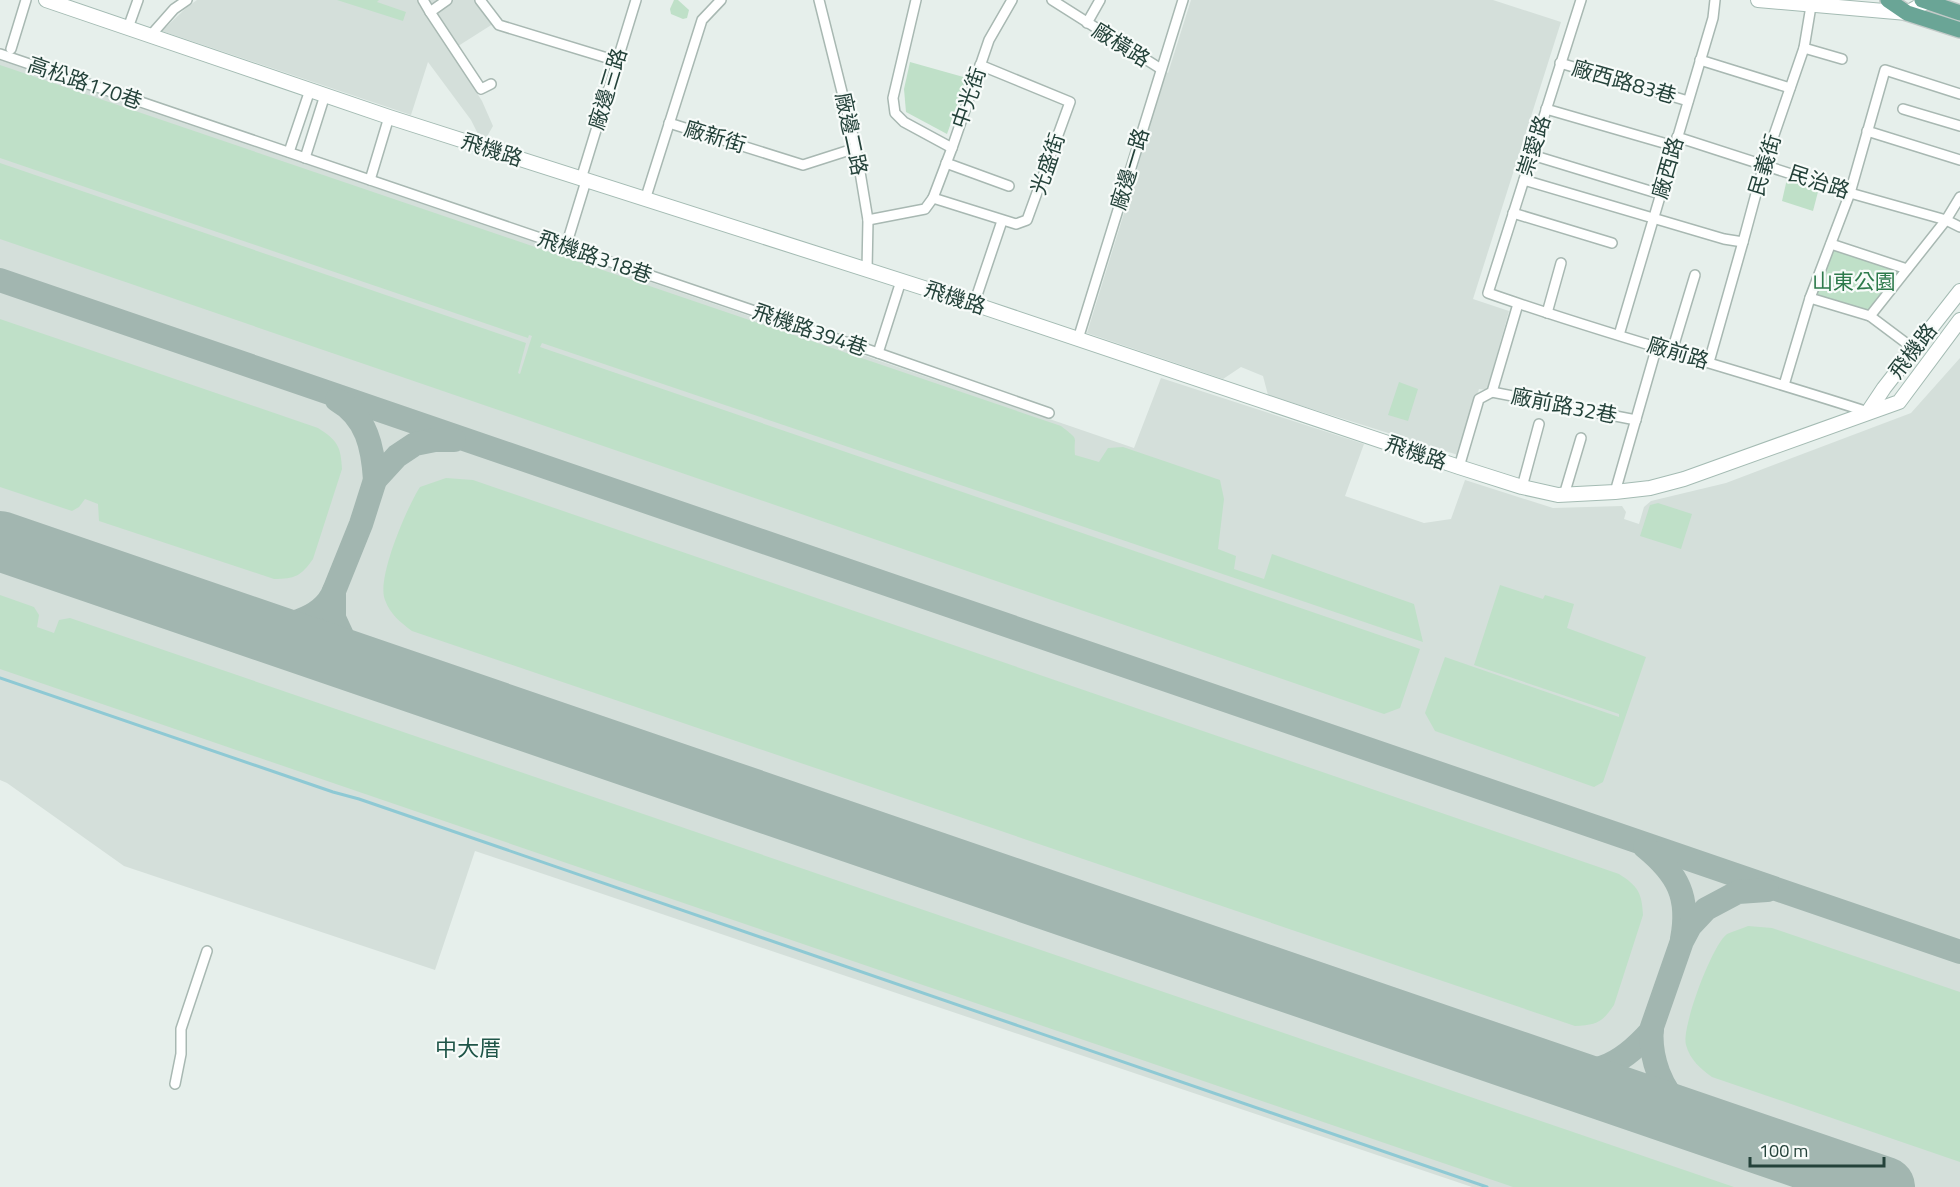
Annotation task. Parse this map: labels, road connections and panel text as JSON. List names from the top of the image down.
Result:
{
  "streets": {
    "street": [
      "廠橫路",
      "廠西路83巷",
      "高松路170巷",
      "廠邊三路",
      "中光街",
      "廠邊二路",
      "廠新街",
      "崇愛路",
      "飛機路",
      "光盛街",
      "民義街",
      "廠西路",
      "廠邊一路",
      "民治路",
      "飛機路318巷",
      "飛機路394巷",
      "廠前路",
      "廠前路32巷"
    ]
  },
  "crossings": [
    ["廠橫路", "廠邊一路"],
    ["廠西路83巷", "崇愛路"],
    ["廠西路83巷", "廠西路"],
    ["高松路170巷", "飛機路318巷"],
    ["廠邊三路", "飛機路"],
    ["廠邊三路", "飛機路318巷"],
    ["中光街", "光盛街"],
    ["廠邊二路", "廠新街"],
    ["廠邊二路", "飛機路"],
    ["崇愛路", "民治路"],
    ["崇愛路", "廠前路"],
    ["飛機路", "廠邊一路"],
    ["飛機路", "廠前路"],
    ["飛機路", "廠前路32巷"],
    ["民義街", "民治路"],
    ["民義街", "廠前路"],
    ["廠西路", "民治路"],
    ["廠西路", "廠前路"],
    ["飛機路318巷", "飛機路394巷"],
    ["廠前路", "廠前路32巷"]
  ],
  "districts": ["中大厝"],
  "parks": ["山東公園"],
  "scale_bar": "100 m"
}
